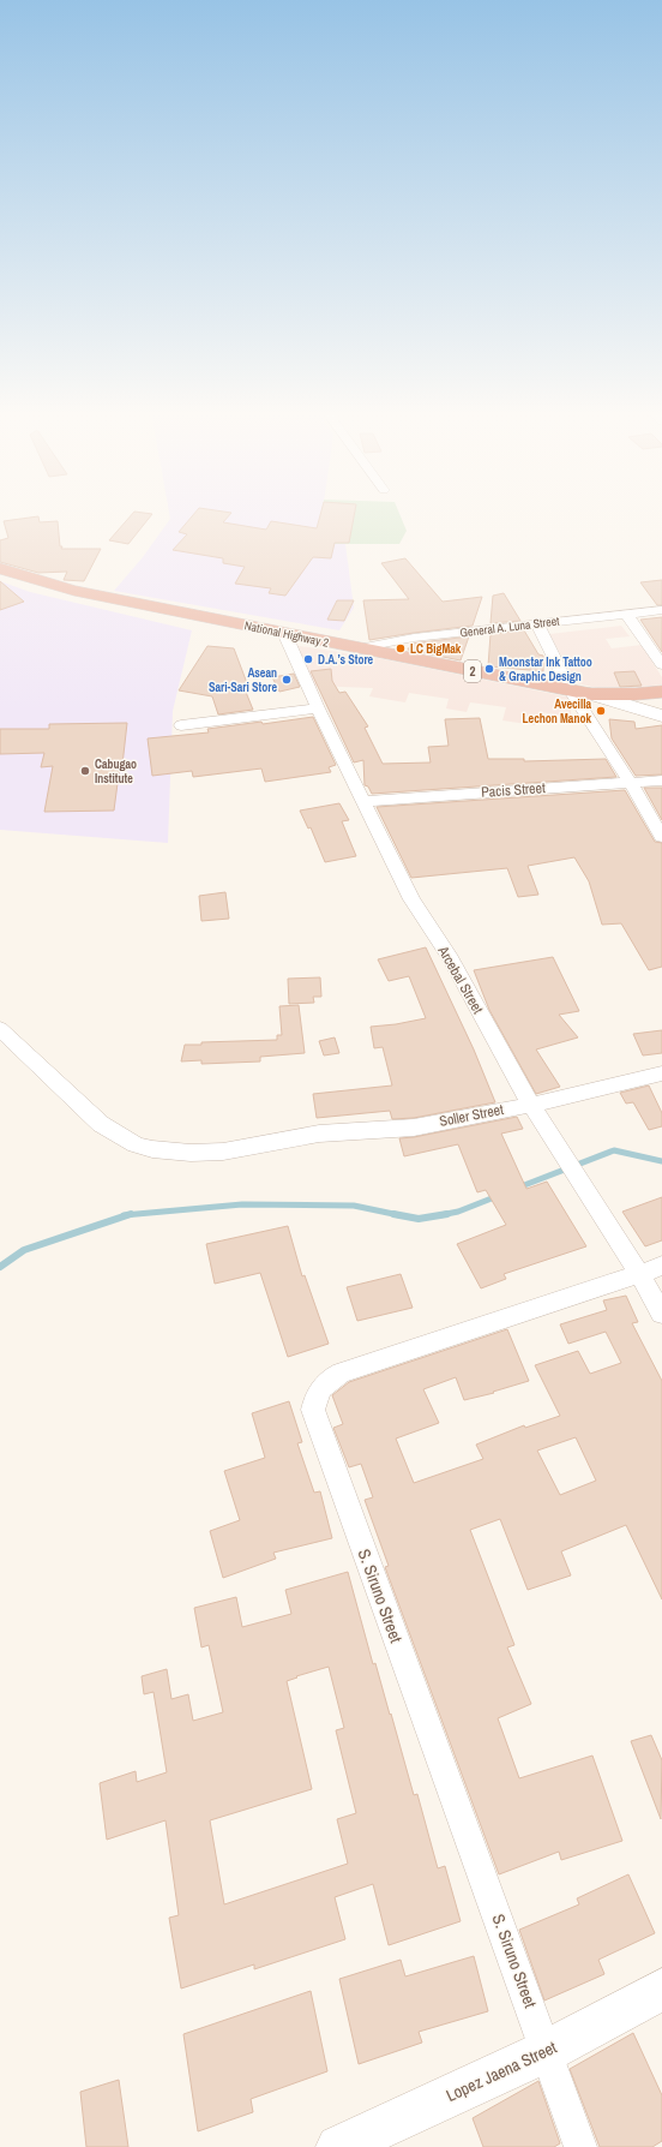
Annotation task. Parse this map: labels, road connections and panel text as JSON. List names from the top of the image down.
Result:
{
  "streets": {
    "highway": ["National Highway 2", "2"],
    "street": [
      "General A. Luna Street",
      "Pacis Street",
      "Arcebal Street",
      "Soller Street",
      "S. Siruno Street",
      "Lopez Jaena Street"
    ]
  },
  "crossings": [
    ["General A. Luna Street", "National Highway 2"],
    ["National Highway 2", "Arcebal Street"],
    ["Pacis Street", "Arcebal Street"],
    ["Arcebal Street", "Soller Street"],
    ["Arcebal Street", "S. Siruno Street"],
    ["S. Siruno Street", "Lopez Jaena Street"]
  ],
  "places": [
    "LC BigMak",
    "D.A.’s Store",
    "Moonstar Ink Tattoo & Graphic Design",
    "Asean Sari-Sari Store",
    "Avecilla Lechon Manok",
    "Cabugao Institute"
  ]
}
